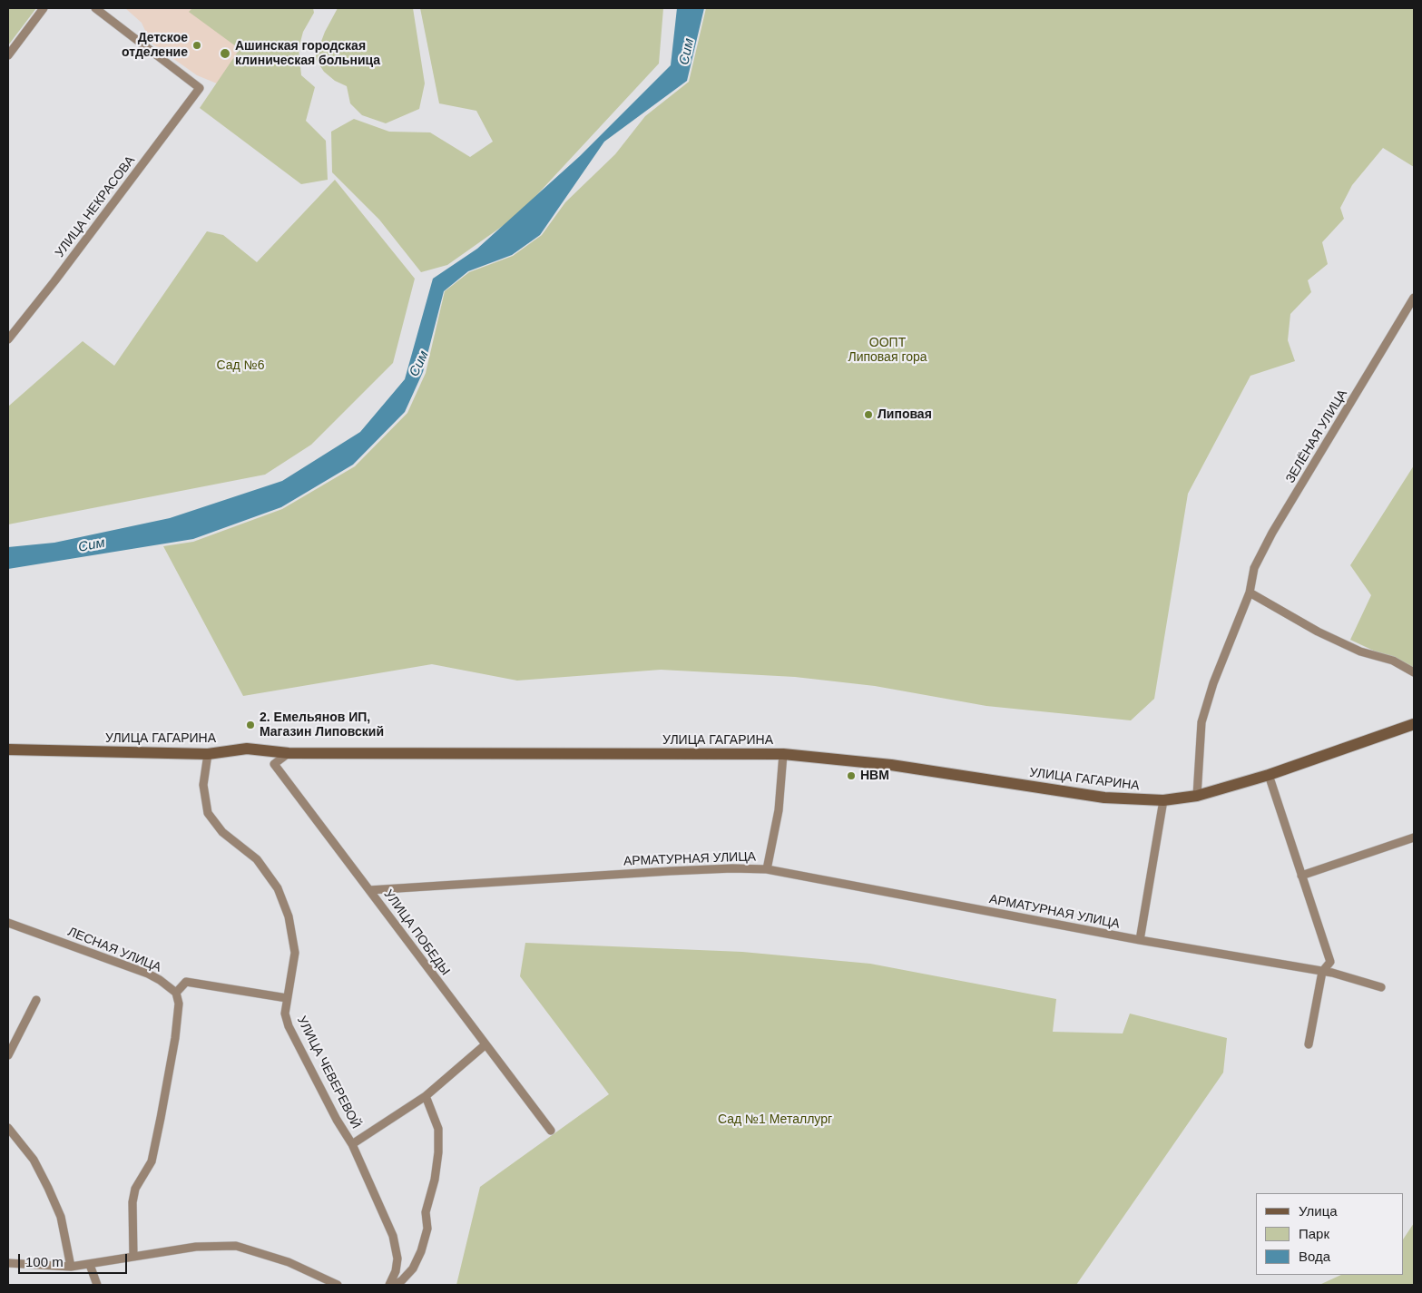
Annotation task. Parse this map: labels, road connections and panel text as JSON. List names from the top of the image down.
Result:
{
  "streets": {
    "street": [
      "УЛИЦА НЕКРАСОВА",
      "ЗЕЛЁНАЯ УЛИЦА",
      "УЛИЦА ГАГАРИНА",
      "АРМАТУРНАЯ УЛИЦА",
      "УЛИЦА ПОБЕДЫ",
      "ЛЕСНАЯ УЛИЦА",
      "УЛИЦА ЧЕВЕРЕВОЙ"
    ]
  },
  "crossings": [
    ["ЗЕЛЁНАЯ УЛИЦА", "УЛИЦА ГАГАРИНА"],
    ["УЛИЦА ГАГАРИНА", "УЛИЦА ПОБЕДЫ"],
    ["УЛИЦА ГАГАРИНА", "УЛИЦА ЧЕВЕРЕВОЙ"],
    ["АРМАТУРНАЯ УЛИЦА", "УЛИЦА ПОБЕДЫ"]
  ],
  "water": ["Сим"],
  "parks": ["ООПТ Липовая гора", "Сад №6", "Сад №1 Металлург"],
  "places": [
    "Детское отделение",
    "Ашинская городская клиническая больница",
    "Липовая",
    "2. Емельянов ИП, Магазин Липовский",
    "НВМ"
  ],
  "legend": ["Улица", "Парк", "Вода"],
  "scale_bar": "100 m"
}
